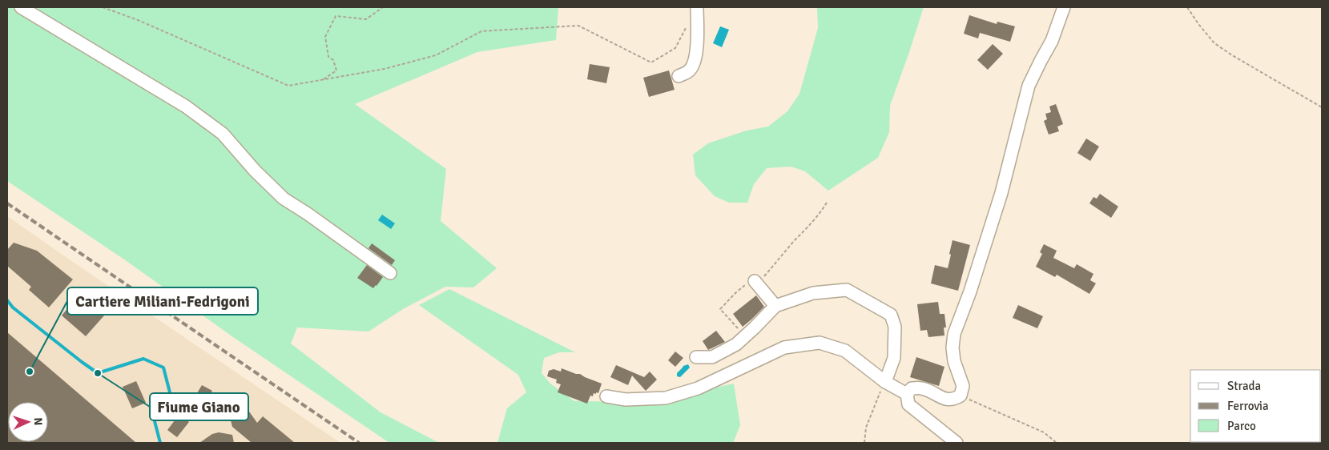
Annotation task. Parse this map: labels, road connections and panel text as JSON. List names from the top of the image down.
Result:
{
  "places": ["Cartiere Miliani-Fedrigoni", "Fiume Giano"],
  "legend": ["Strada", "Ferrovia", "Parco"],
  "north": "right"
}
